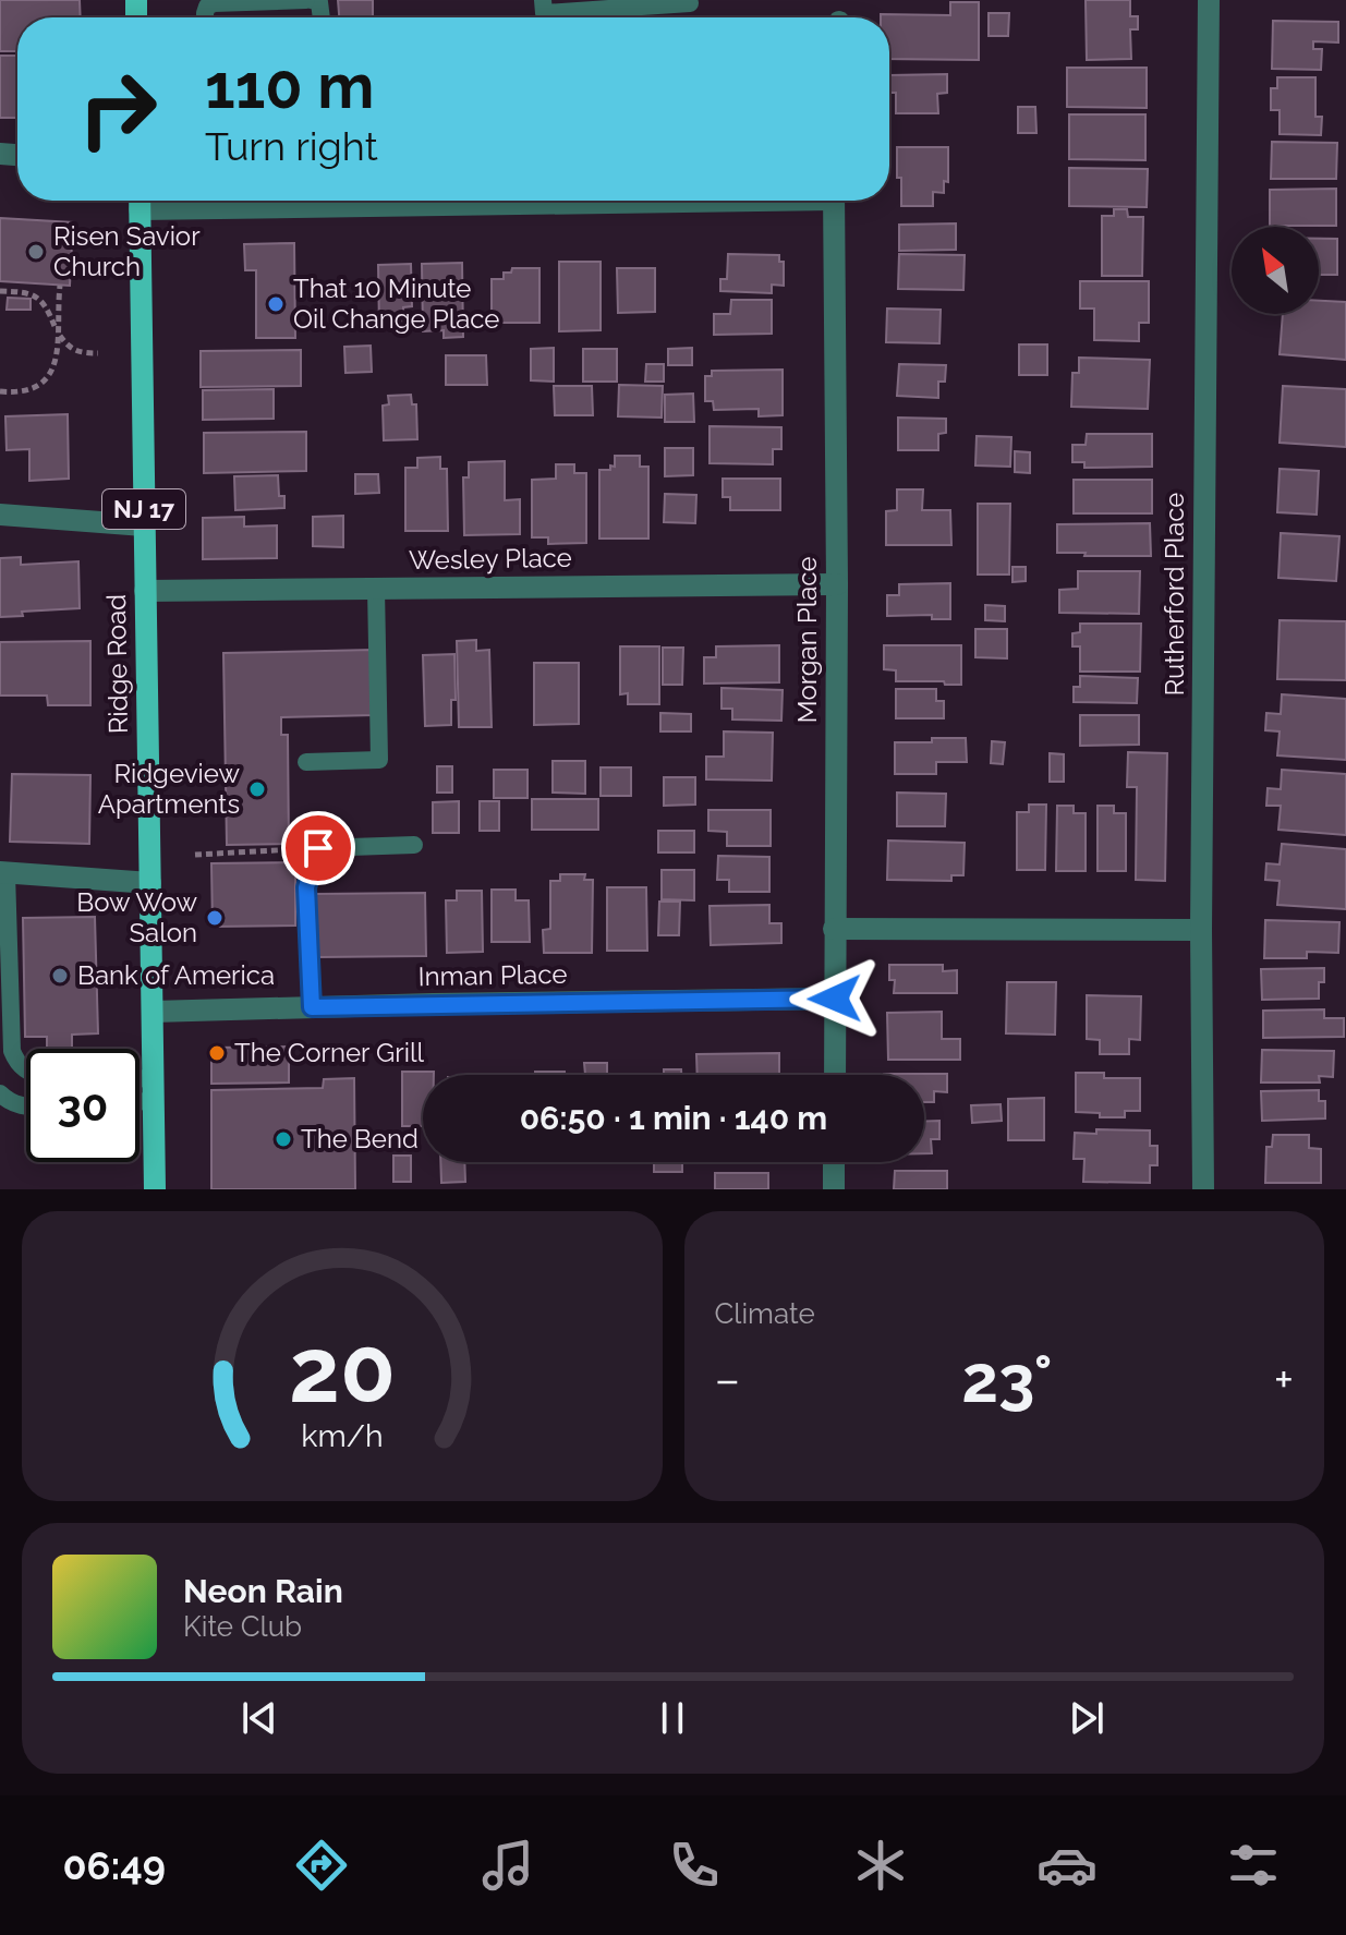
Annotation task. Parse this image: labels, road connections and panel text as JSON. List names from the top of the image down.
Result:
{
  "streets": {
    "main road": ["NJ 17", "Ridge Road"],
    "street": [
      "Wesley Place",
      "Rutherford Place",
      "Morgan Place",
      "Inman Place"
    ]
  },
  "crossings": [
    ["Wesley Place", "Morgan Place"],
    ["Wesley Place", "Ridge Road"],
    ["Morgan Place", "Inman Place"],
    ["Ridge Road", "Inman Place"]
  ],
  "places": [
    "Risen Savior Church",
    "That 10 Minute Oil Change Place",
    "Ridgeview Apartments",
    "Bow Wow Salon",
    "Bank of America",
    "The Corner Grill",
    "The Bend"
  ],
  "north": "top left",
  "page": {
    "turn": ["110 m", "Turn right"],
    "limit": "30",
    "trip": "06:50 · 1 min · 140 m",
    "tile": "Climate",
    "heat": ["−", "23°", "+"],
    "song": ["Neon Rain", "Kite Club"],
    "tabs": "06:49",
    "gauge": ["20", "km/h"]
  }
}
